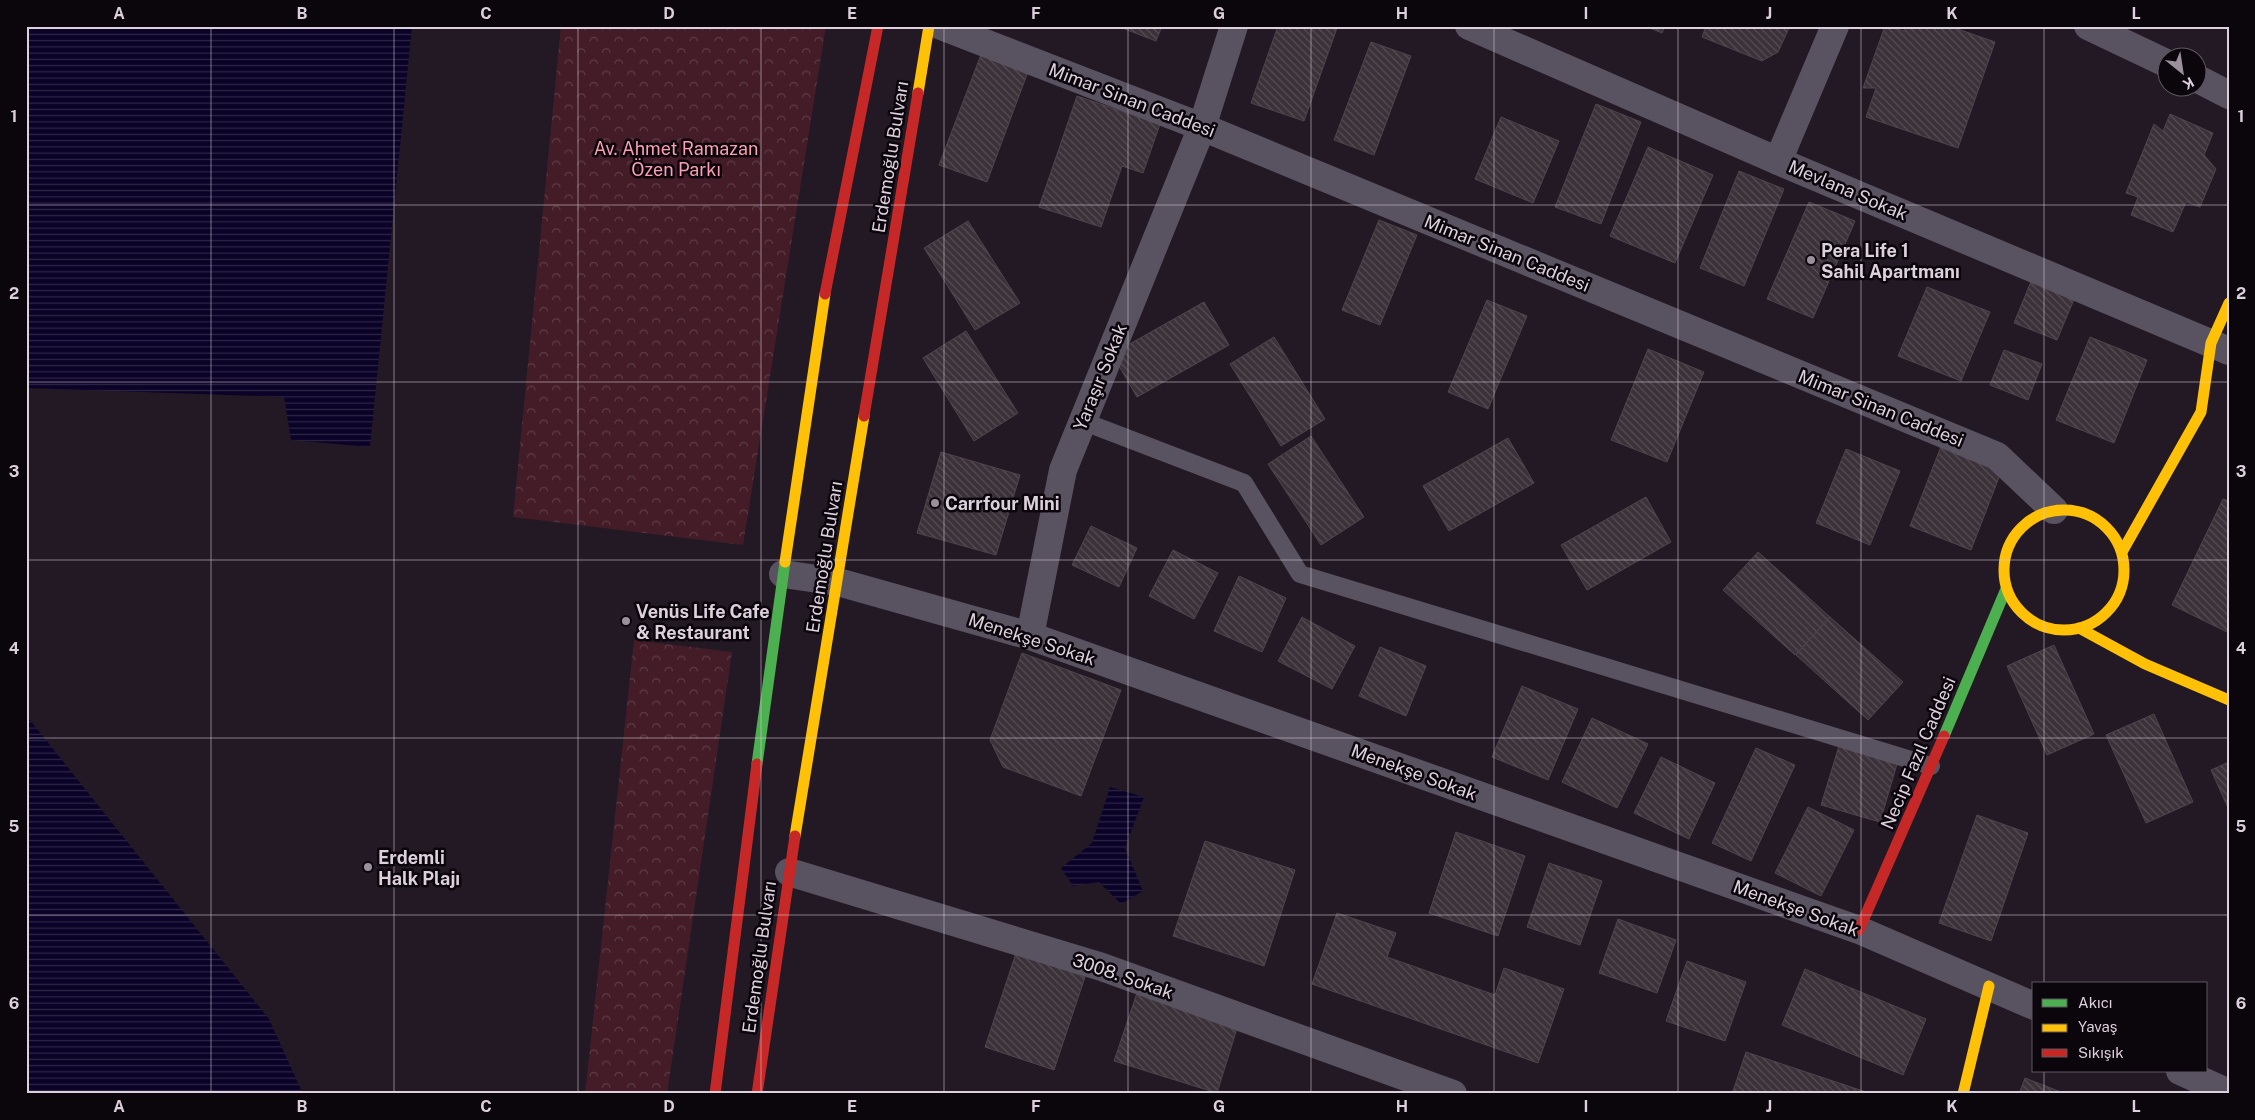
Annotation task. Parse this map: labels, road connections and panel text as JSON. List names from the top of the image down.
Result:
{
  "streets": {
    "main road": ["Erdemoğlu Bulvarı", "Necip Fazıl Caddesi"],
    "street": [
      "Mimar Sinan Caddesi",
      "Mevlana Sokak",
      "Yaraşır Sokak",
      "Menekşe Sokak",
      "3008. Sokak"
    ]
  },
  "crossings": [
    ["Mimar Sinan Caddesi", "Yaraşır Sokak"],
    ["Mimar Sinan Caddesi", "Necip Fazıl Caddesi"],
    ["Erdemoğlu Bulvarı", "Menekşe Sokak"],
    ["Erdemoğlu Bulvarı", "3008. Sokak"],
    ["Yaraşır Sokak", "Menekşe Sokak"],
    ["Menekşe Sokak", "Necip Fazıl Caddesi"]
  ],
  "parks": ["Av. Ahmet Ramazan Özen Parkı"],
  "places": [
    "Pera Life 1 Sahil Apartmanı",
    "Carrfour Mini",
    "Venüs Life Cafe & Restaurant",
    "Erdemli Halk Plajı"
  ],
  "legend": ["Akıcı", "Yavaş", "Sıkışık"],
  "north": "bottom right",
  "grid": {
    "columns": [
      "A",
      "B",
      "C",
      "D",
      "E",
      "F",
      "G",
      "H",
      "I",
      "J",
      "K",
      "L"
    ],
    "rows": [
      "1",
      "2",
      "3",
      "4",
      "5",
      "6"
    ]
  }
}
